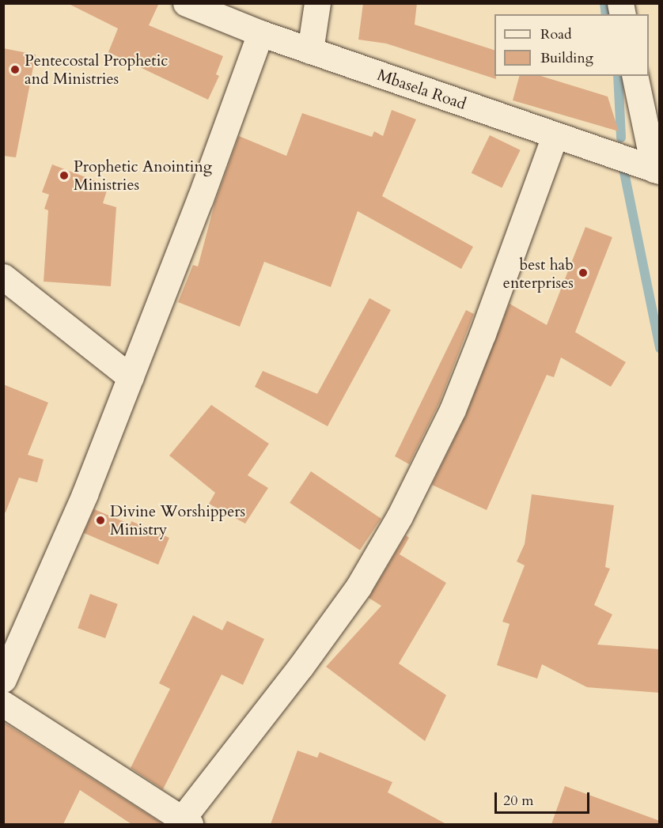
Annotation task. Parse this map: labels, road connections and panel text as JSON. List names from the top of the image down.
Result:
{
  "streets": {
    "street": ["Mbasela Road"]
  },
  "places": [
    "Pentecostal Prophetic and Ministries",
    "Prophetic Anointing Ministries",
    "best hab enterprises",
    "Divine Worshippers Ministry"
  ],
  "legend": ["Road", "Building"],
  "scale_bar": "20 m"
}
